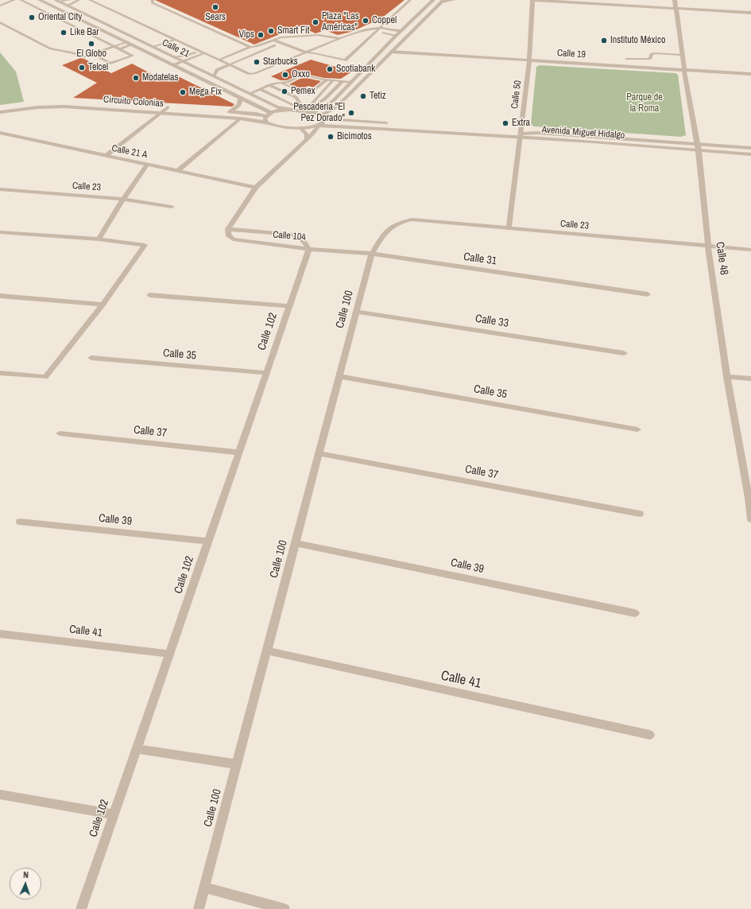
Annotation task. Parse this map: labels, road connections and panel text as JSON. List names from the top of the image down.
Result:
{
  "streets": {
    "street": [
      "Calle 21",
      "Calle 19",
      "Calle 50",
      "Circuito Colonias",
      "Avenida Miguel Hidalgo",
      "Calle 21 A",
      "Calle 23",
      "Calle 104",
      "Calle 48",
      "Calle 31",
      "Calle 100",
      "Calle 33",
      "Calle 102",
      "Calle 35",
      "Calle 37",
      "Calle 39",
      "Calle 41"
    ]
  },
  "crossings": [
    ["Calle 19", "Calle 50"],
    ["Calle 19", "Calle 48"],
    ["Calle 50", "Avenida Miguel Hidalgo"],
    ["Calle 50", "Calle 23"],
    ["Circuito Colonias", "Avenida Miguel Hidalgo"],
    ["Avenida Miguel Hidalgo", "Calle 48"],
    ["Calle 23", "Calle 48"],
    ["Calle 23", "Calle 100"],
    ["Calle 104", "Calle 31"],
    ["Calle 104", "Calle 102"],
    ["Calle 31", "Calle 100"],
    ["Calle 31", "Calle 102"],
    ["Calle 100", "Calle 33"],
    ["Calle 100", "Calle 35"],
    ["Calle 100", "Calle 37"],
    ["Calle 100", "Calle 39"],
    ["Calle 100", "Calle 41"],
    ["Calle 102", "Calle 35"],
    ["Calle 102", "Calle 37"],
    ["Calle 102", "Calle 39"],
    ["Calle 102", "Calle 41"]
  ],
  "parks": ["Parque de la Roma"],
  "places": [
    "Sears",
    "Oriental City",
    "Coppel",
    "Plaza \"Las Américas\"",
    "Smart Fit",
    "Like Bar",
    "Vips",
    "Instituto México",
    "El Globo",
    "Starbucks",
    "Telcel",
    "Scotiabank",
    "Oxxo",
    "Modatelas",
    "Pemex",
    "Mega Fix",
    "Tetiz",
    "Pescadería \"El Pez Dorado\"",
    "Extra",
    "Bicimotos"
  ],
  "north": "top"
}
